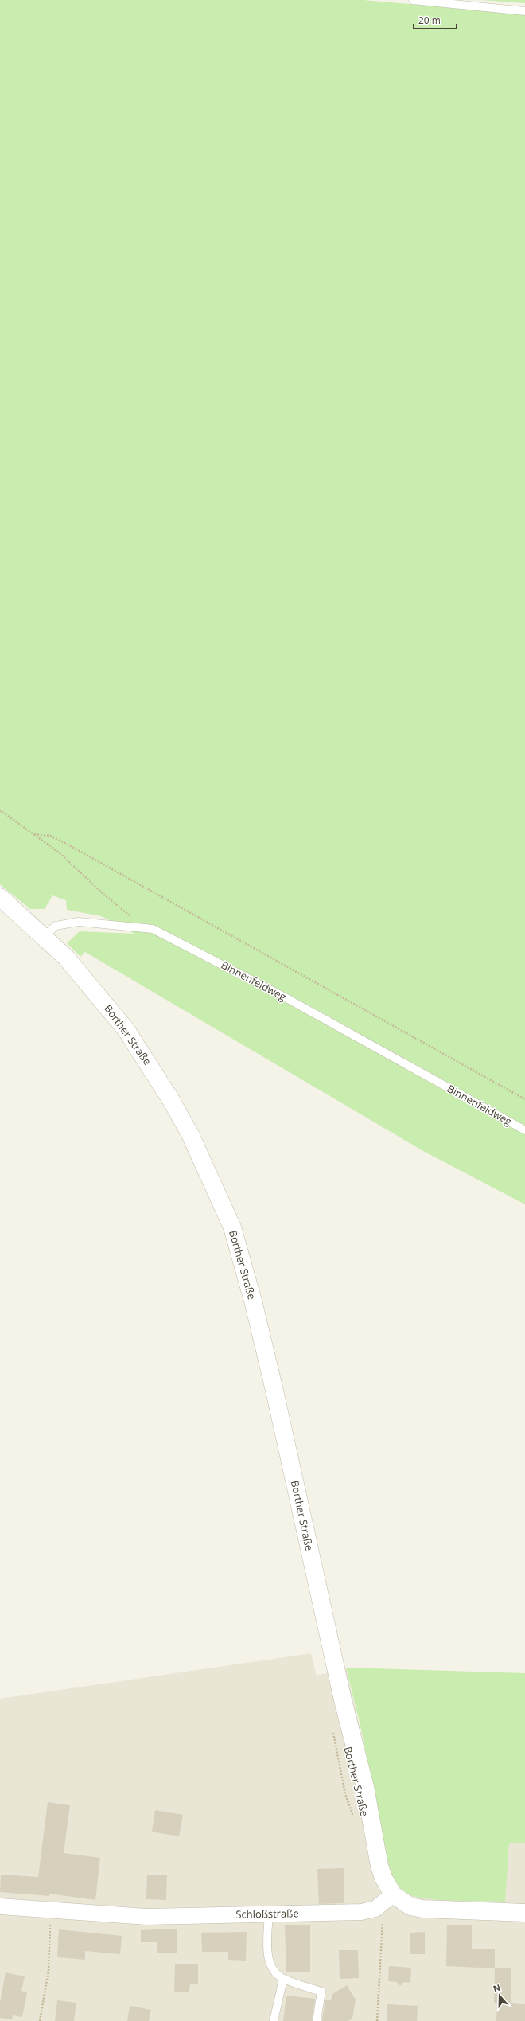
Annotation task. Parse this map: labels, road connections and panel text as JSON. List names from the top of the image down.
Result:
{
  "streets": {
    "street": ["Borther Straße", "Schloßstraße"],
    "lane": ["Binnenfeldweg"]
  },
  "crossings": [
    ["Binnenfeldweg", "Borther Straße"],
    ["Borther Straße", "Schloßstraße"]
  ],
  "scale_bar": "20 m",
  "north": "top"
}
